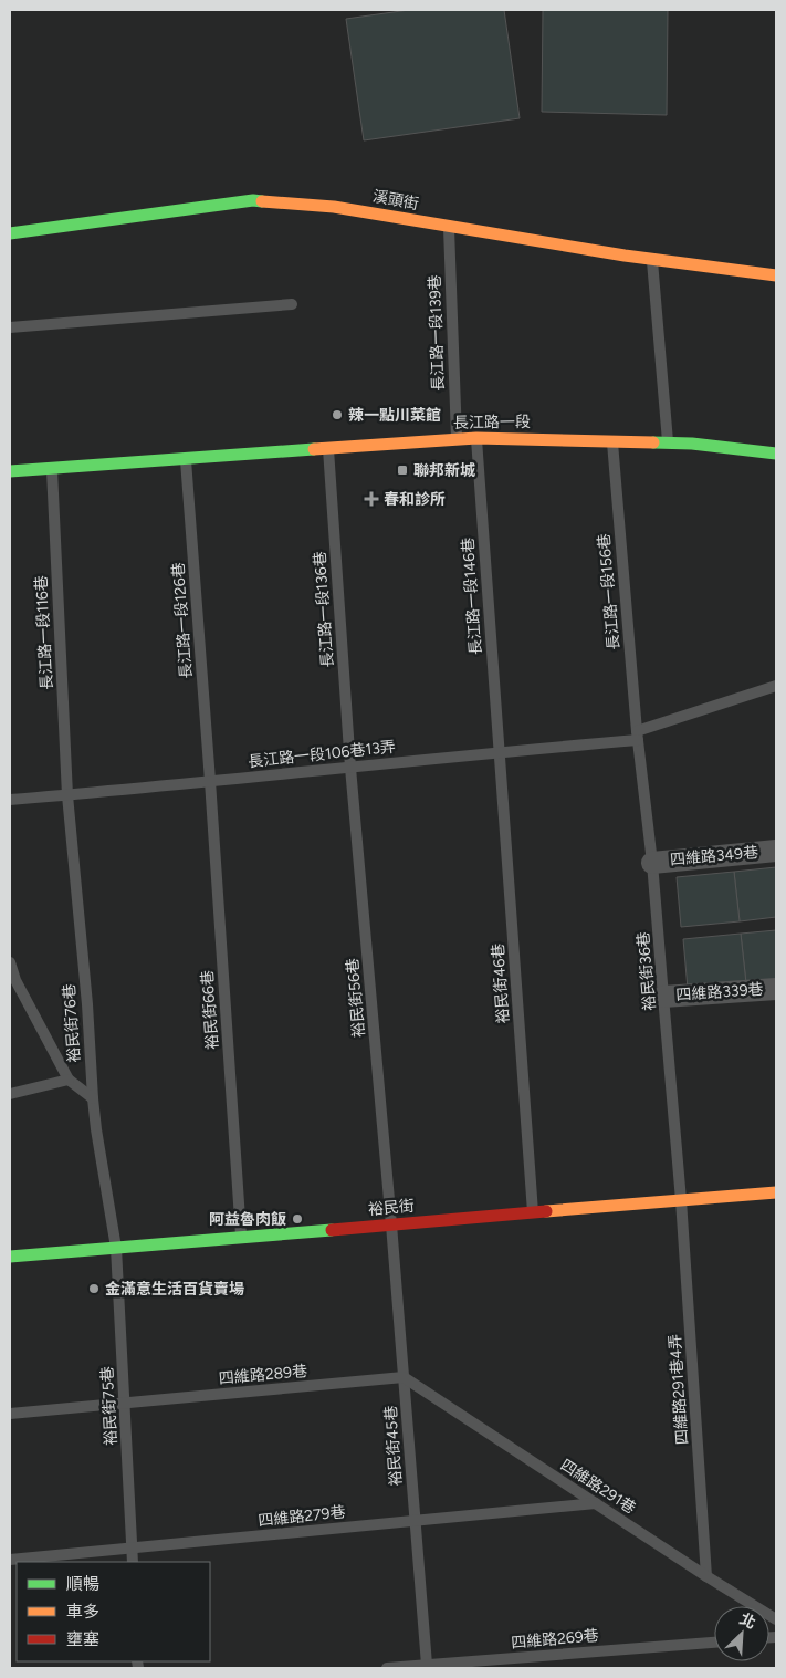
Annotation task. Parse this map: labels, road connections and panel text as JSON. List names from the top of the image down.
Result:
{
  "streets": {
    "street": [
      "溪頭街",
      "長江路一段",
      "四維路349巷",
      "四維路339巷",
      "裕民街"
    ],
    "lane": [
      "長江路一段139巷",
      "長江路一段156巷",
      "長江路一段146巷",
      "長江路一段136巷",
      "長江路一段126巷",
      "長江路一段116巷",
      "長江路一段106巷13弄",
      "裕民街36巷",
      "裕民街46巷",
      "裕民街56巷",
      "裕民街66巷",
      "裕民街76巷",
      "四維路289巷",
      "四維路291巷4弄",
      "裕民街75巷",
      "裕民街45巷",
      "四維路291巷",
      "四維路279巷",
      "四維路269巷"
    ]
  },
  "crossings": [
    ["溪頭街", "長江路一段139巷"],
    ["長江路一段139巷", "長江路一段"],
    ["長江路一段", "長江路一段156巷"],
    ["長江路一段", "長江路一段146巷"],
    ["長江路一段", "長江路一段136巷"],
    ["長江路一段", "長江路一段126巷"],
    ["長江路一段", "長江路一段116巷"],
    ["長江路一段156巷", "長江路一段106巷13弄"],
    ["長江路一段156巷", "裕民街36巷"],
    ["長江路一段146巷", "長江路一段106巷13弄"],
    ["長江路一段146巷", "裕民街46巷"],
    ["長江路一段136巷", "長江路一段106巷13弄"],
    ["長江路一段136巷", "裕民街56巷"],
    ["長江路一段126巷", "長江路一段106巷13弄"],
    ["長江路一段126巷", "裕民街66巷"],
    ["長江路一段116巷", "長江路一段106巷13弄"],
    ["長江路一段116巷", "裕民街76巷"],
    ["長江路一段106巷13弄", "裕民街36巷"],
    ["長江路一段106巷13弄", "裕民街46巷"],
    ["長江路一段106巷13弄", "裕民街56巷"],
    ["長江路一段106巷13弄", "裕民街66巷"],
    ["長江路一段106巷13弄", "裕民街76巷"],
    ["四維路349巷", "裕民街36巷"],
    ["裕民街36巷", "四維路339巷"],
    ["裕民街36巷", "裕民街"],
    ["裕民街36巷", "四維路291巷4弄"],
    ["裕民街46巷", "裕民街"],
    ["裕民街56巷", "裕民街"],
    ["裕民街56巷", "裕民街45巷"],
    ["裕民街66巷", "裕民街"],
    ["裕民街76巷", "裕民街"],
    ["裕民街76巷", "裕民街75巷"],
    ["裕民街", "四維路291巷4弄"],
    ["裕民街", "裕民街75巷"],
    ["裕民街", "裕民街45巷"],
    ["四維路289巷", "裕民街75巷"],
    ["四維路289巷", "裕民街45巷"],
    ["四維路289巷", "四維路291巷"],
    ["四維路291巷4弄", "四維路291巷"],
    ["裕民街75巷", "四維路279巷"],
    ["裕民街45巷", "四維路291巷"],
    ["裕民街45巷", "四維路279巷"],
    ["裕民街45巷", "四維路269巷"],
    ["四維路291巷", "四維路279巷"]
  ],
  "places": {
    "other": ["辣一點川菜館", "阿益魯肉飯", "金滿意生活百貨賣場"],
    "transit": ["聯邦新城"],
    "health": ["春和診所"]
  },
  "legend": ["順暢", "車多", "壅塞"],
  "north": "top right"
}
